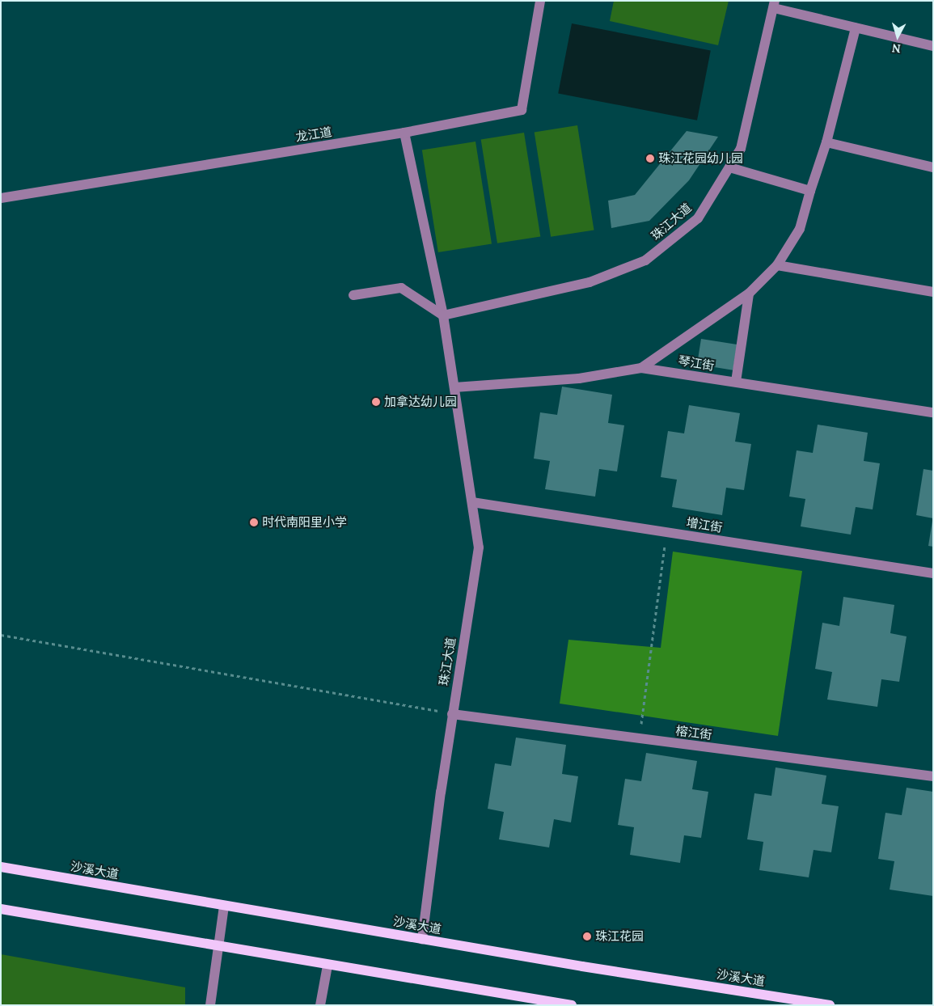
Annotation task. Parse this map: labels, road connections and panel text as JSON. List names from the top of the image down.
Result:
{
  "streets": {
    "main road": ["沙溪大道"],
    "street": [
      "龙江道",
      "珠江大道",
      "琴江街",
      "增江街",
      "榕江街"
    ]
  },
  "crossings": [
    ["龙江道", "珠江大道"],
    ["珠江大道", "琴江街"],
    ["珠江大道", "增江街"],
    ["珠江大道", "榕江街"],
    ["珠江大道", "沙溪大道"]
  ],
  "places": [
    "珠江花园幼儿园",
    "加拿达幼儿园",
    "时代南阳里小学",
    "珠江花园"
  ],
  "north": "bottom"
}
